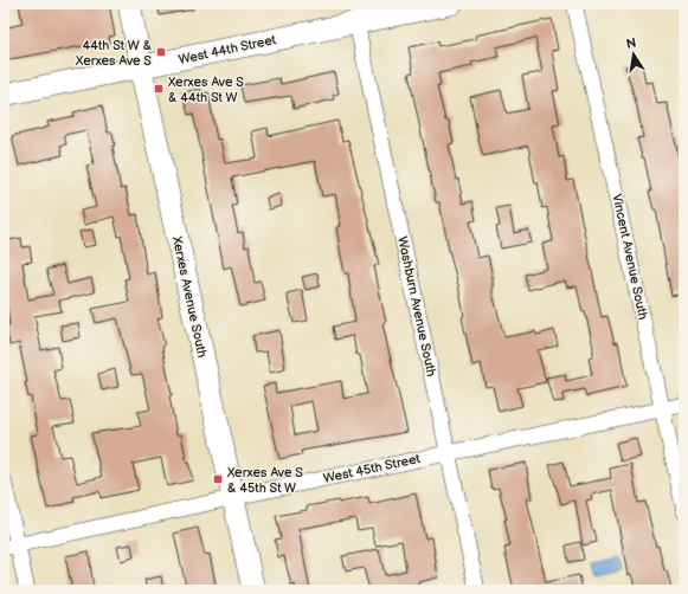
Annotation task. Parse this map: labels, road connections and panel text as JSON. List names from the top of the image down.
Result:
{
  "streets": {
    "street": [
      "West 44th Street",
      "Vincent Avenue South",
      "Xerxes Avenue South",
      "Washburn Avenue South",
      "West 45th Street"
    ]
  },
  "crossings": [
    ["West 44th Street", "Xerxes Avenue South"],
    ["West 44th Street", "Washburn Avenue South"],
    ["Vincent Avenue South", "West 45th Street"],
    ["Xerxes Avenue South", "West 45th Street"],
    ["Washburn Avenue South", "West 45th Street"]
  ],
  "places": {
    "transit": ["44th St W & Xerxes Ave S", "Xerxes Ave S & 44th St W", "Xerxes Ave S & 45th St W"]
  },
  "north": "top"
}
